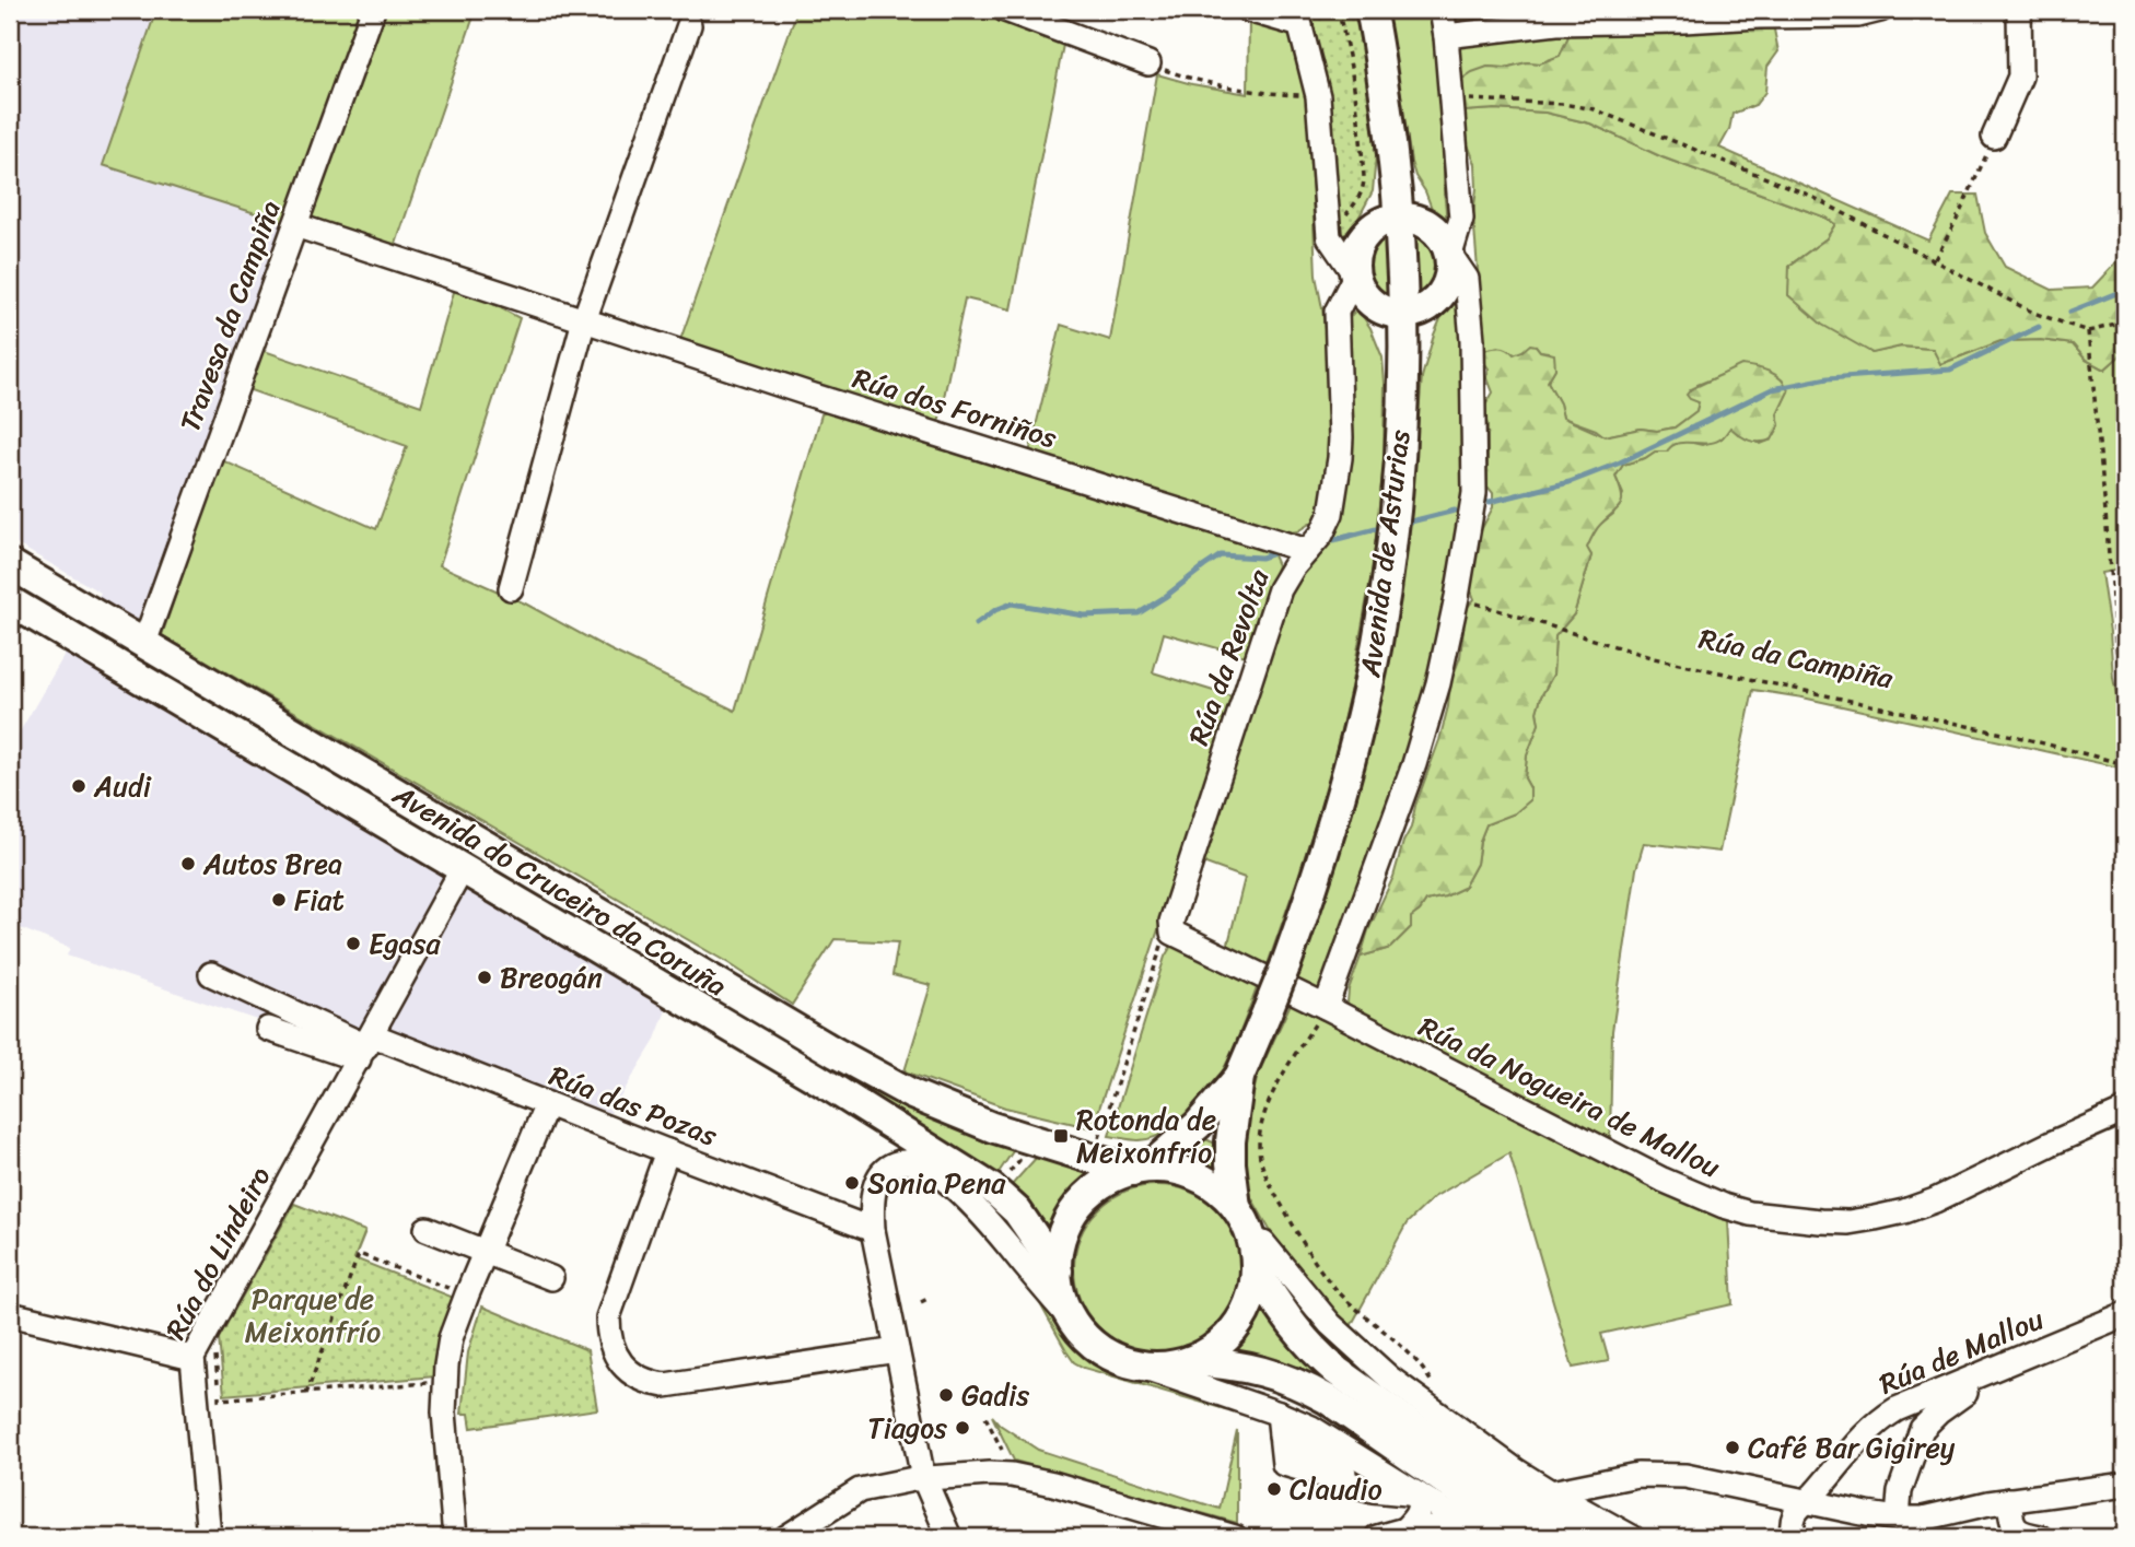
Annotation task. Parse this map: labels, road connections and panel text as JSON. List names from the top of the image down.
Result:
{
  "streets": {
    "main road": ["Avenida de Asturias", "Avenida do Cruceiro da Coruña"],
    "street": [
      "Travesa da Campiña",
      "Rúa dos Forniños",
      "Rúa da Revolta",
      "Rúa da Nogueira de Mallou",
      "Rúa das Pozas",
      "Rúa do Lindeiro",
      "Rúa de Mallou"
    ],
    "path": ["Rúa da Campiña"]
  },
  "crossings": [
    ["Travesa da Campiña", "Rúa dos Forniños"],
    ["Travesa da Campiña", "Avenida do Cruceiro da Coruña"],
    ["Rúa dos Forniños", "Rúa da Revolta"],
    ["Avenida de Asturias", "Avenida do Cruceiro da Coruña"],
    ["Rúa da Revolta", "Rúa da Nogueira de Mallou"],
    ["Avenida do Cruceiro da Coruña", "Rúa do Lindeiro"],
    ["Rúa das Pozas", "Rúa do Lindeiro"]
  ],
  "parks": ["Parque de Meixonfrío"],
  "places": {
    "other": [
      "Audi",
      "Autos Brea",
      "Fiat",
      "Egasa",
      "Breogán",
      "Sonia Pena",
      "Gadis",
      "Tiagos",
      "Café Bar Gigirey",
      "Claudio"
    ],
    "transit": ["Rotonda de Meixonfrío"]
  }
}
